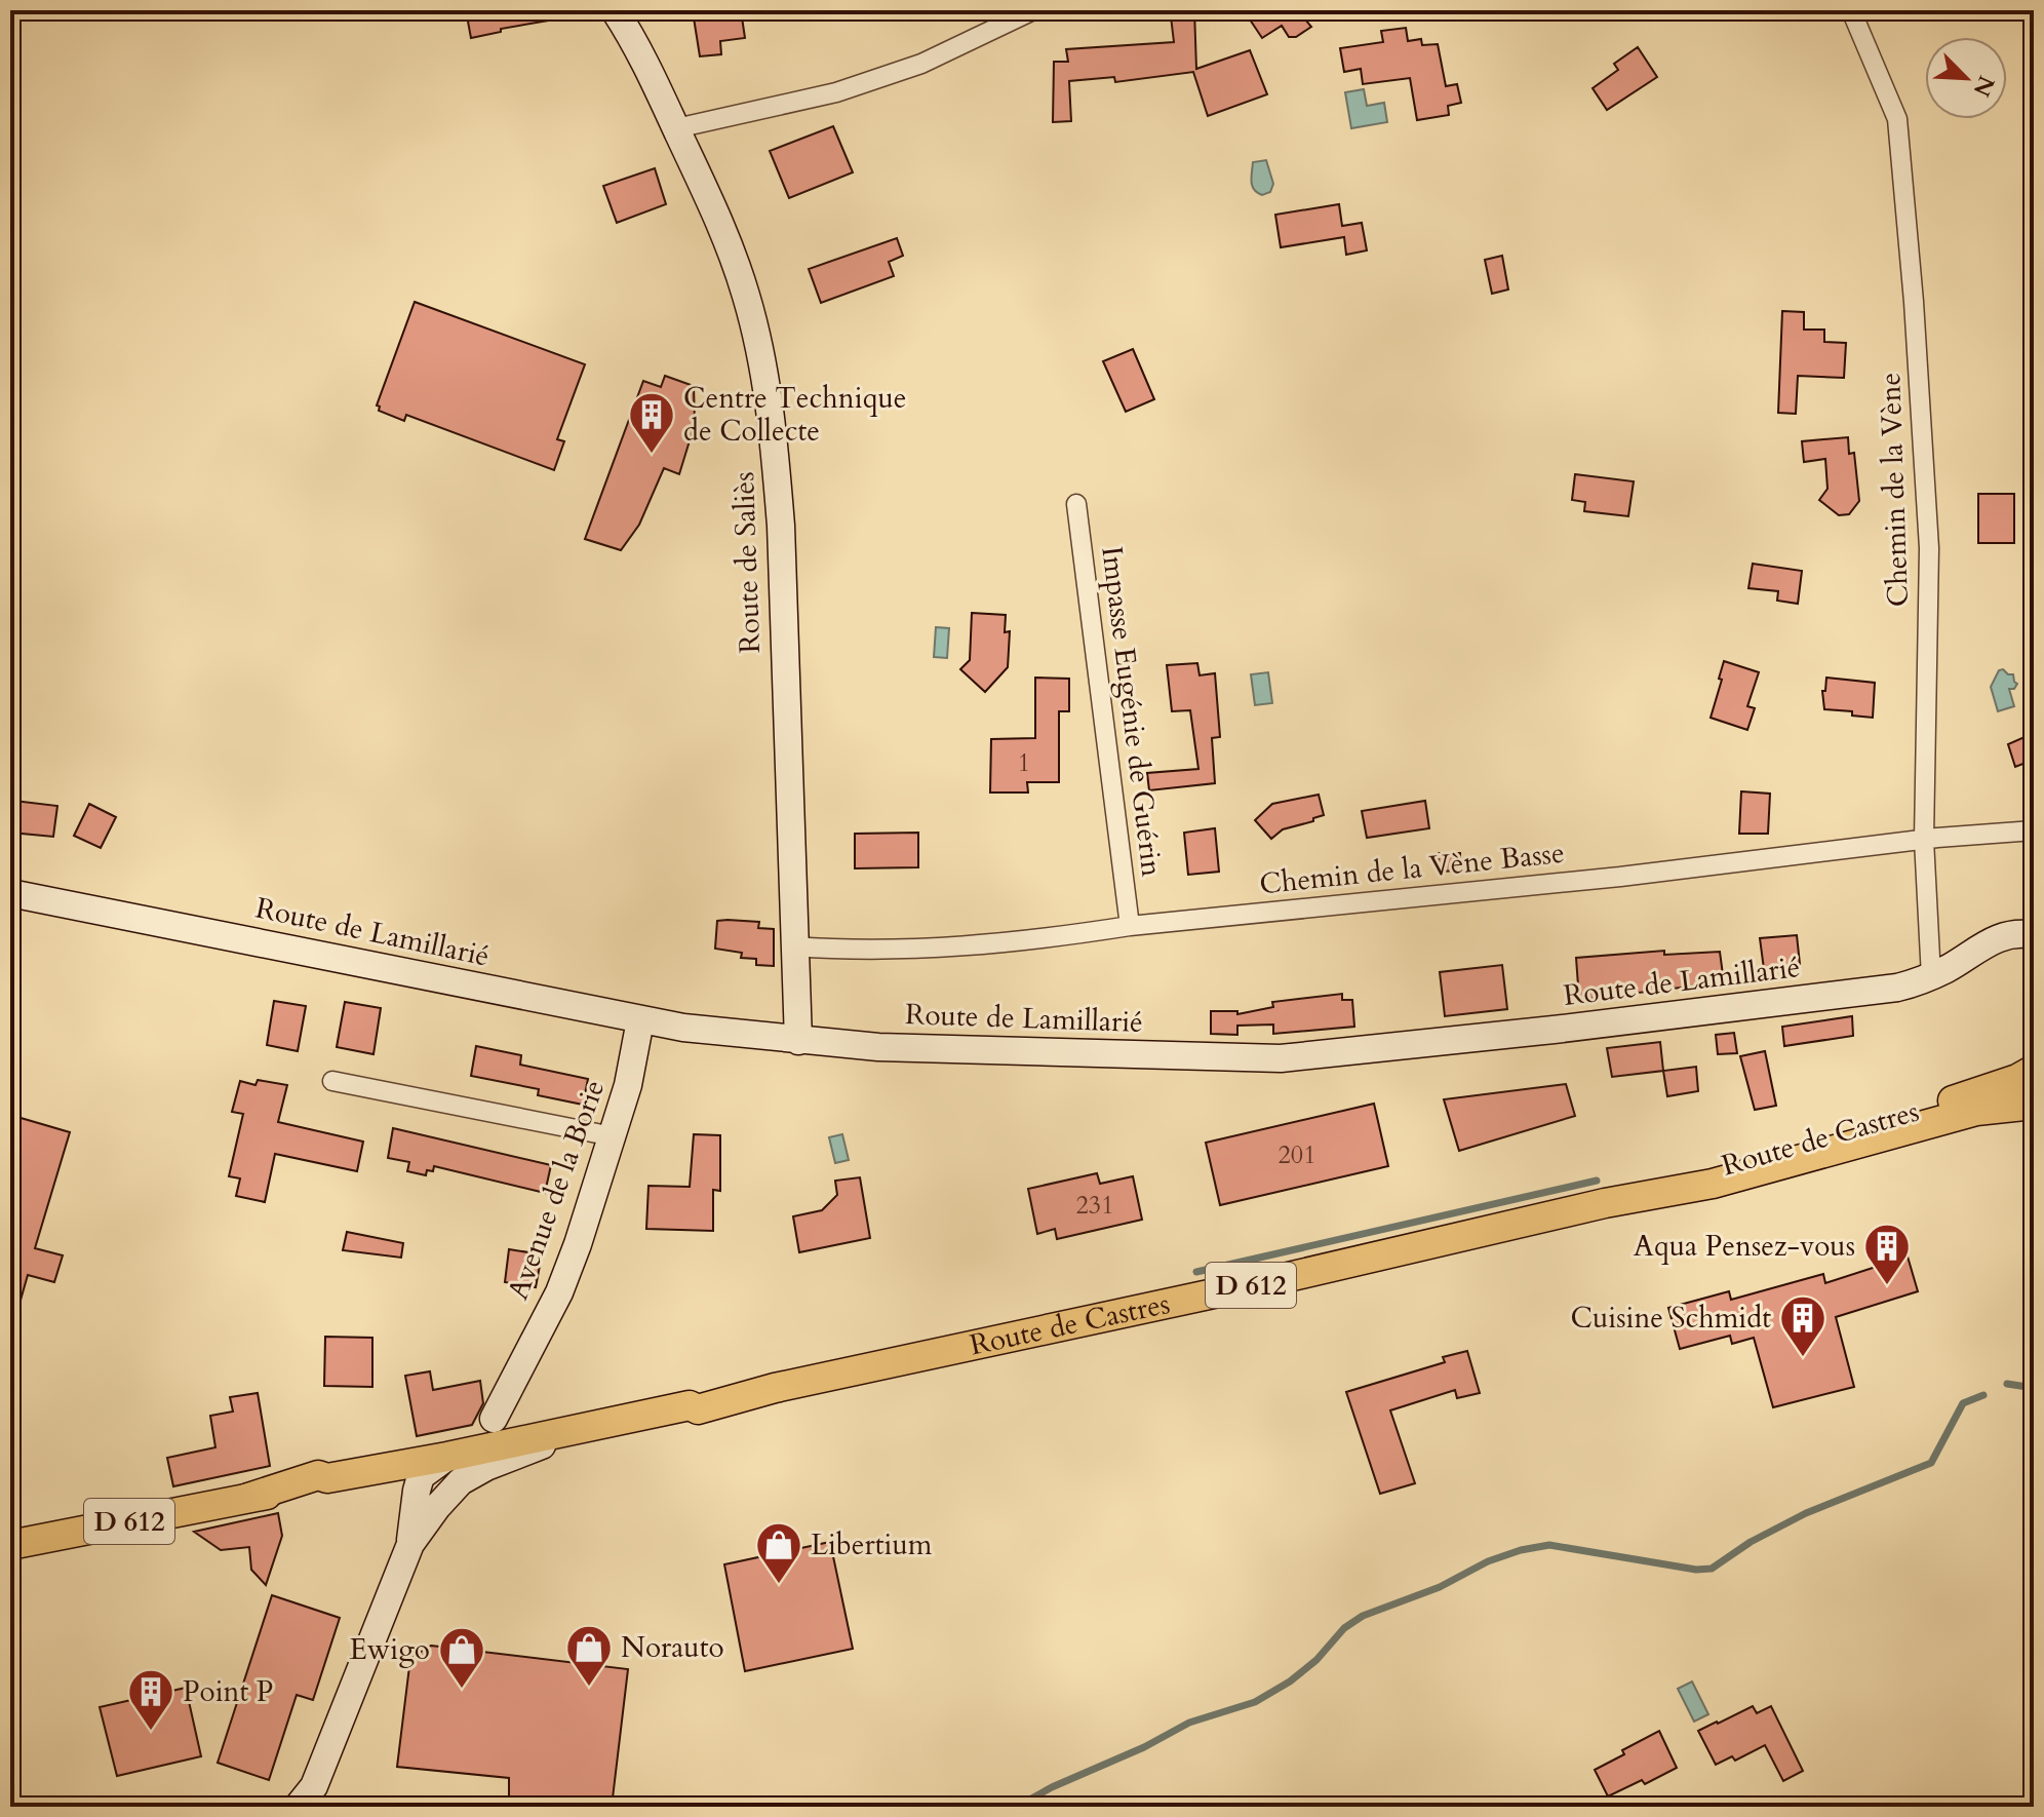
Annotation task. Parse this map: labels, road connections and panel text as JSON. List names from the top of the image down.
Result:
{
  "streets": {
    "main road": ["Route de Castres", "D 612"],
    "street": [
      "Chemin de la Vène",
      "Route de Saliès",
      "Impasse Eugénie de Guérin",
      "Chemin de la Vène Basse",
      "Route de Lamillarié",
      "Avenue de la Borie"
    ]
  },
  "crossings": [
    ["Chemin de la Vène", "Chemin de la Vène Basse"],
    ["Chemin de la Vène", "Route de Lamillarié"],
    ["Route de Saliès", "Chemin de la Vène Basse"],
    ["Route de Saliès", "Route de Lamillarié"],
    ["Impasse Eugénie de Guérin", "Chemin de la Vène Basse"],
    ["Route de Lamillarié", "Avenue de la Borie"]
  ],
  "places": {
    "building": [
      "Centre Technique de Collecte",
      "Aqua Pensez-vous",
      "Cuisine Schmidt",
      "Point P"
    ],
    "shop": ["Libertium", "Norauto", "Ewigo"]
  },
  "house_numbers": ["1", "201", "231"],
  "north": "bottom right"
}
